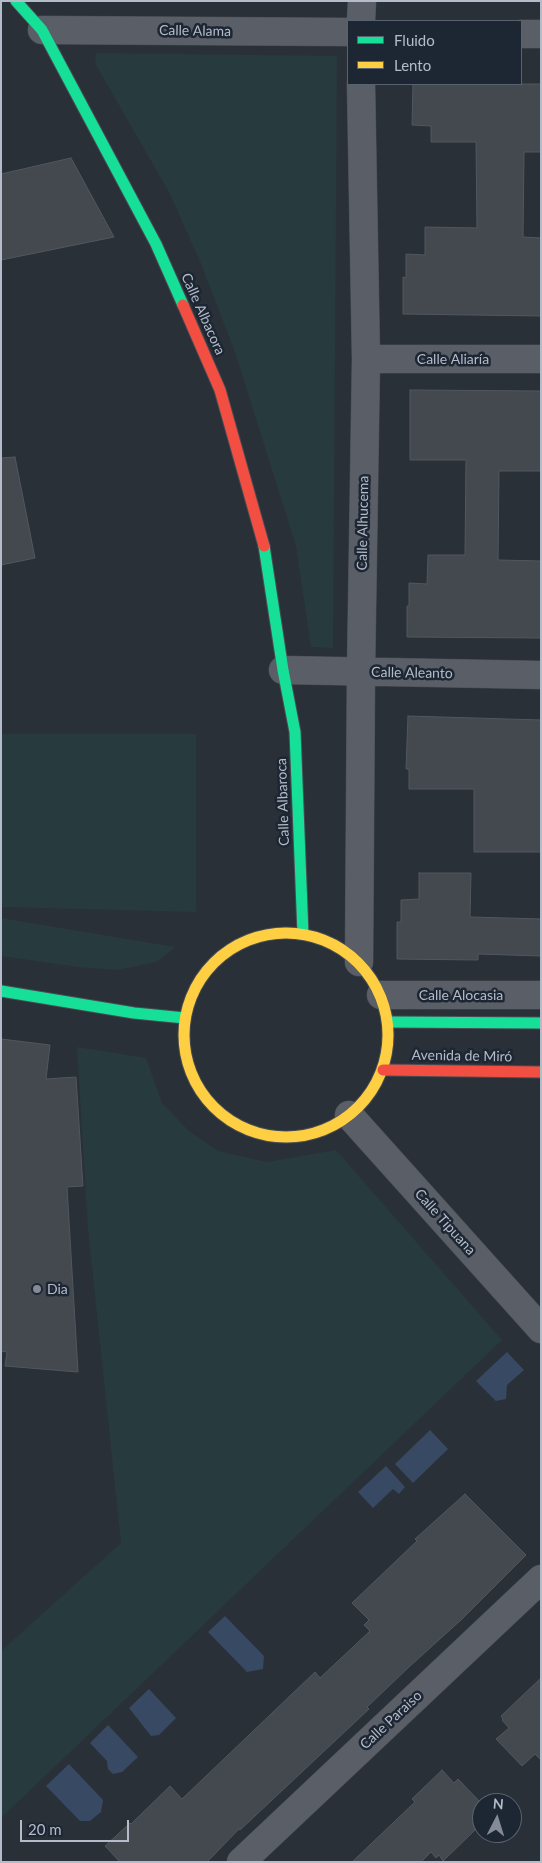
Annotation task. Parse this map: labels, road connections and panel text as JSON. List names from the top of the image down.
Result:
{
  "streets": {
    "main road": ["Calle Albacora", "Calle Albaroca", "Avenida de Miró"],
    "street": [
      "Calle Alama",
      "Calle Aliaría",
      "Calle Alhucema",
      "Calle Aleanto",
      "Calle Alocasia",
      "Calle Tipuana",
      "Calle Paraiso"
    ]
  },
  "crossings": [
    ["Calle Alama", "Calle Albacora"],
    ["Calle Albacora", "Calle Aleanto"],
    ["Calle Albacora", "Calle Albaroca"],
    ["Calle Aliaría", "Calle Alhucema"],
    ["Calle Alhucema", "Calle Aleanto"],
    ["Calle Aleanto", "Calle Albaroca"]
  ],
  "places": ["Dia"],
  "legend": ["Fluido", "Lento"],
  "scale_bar": "20 m",
  "north": "top"
}
